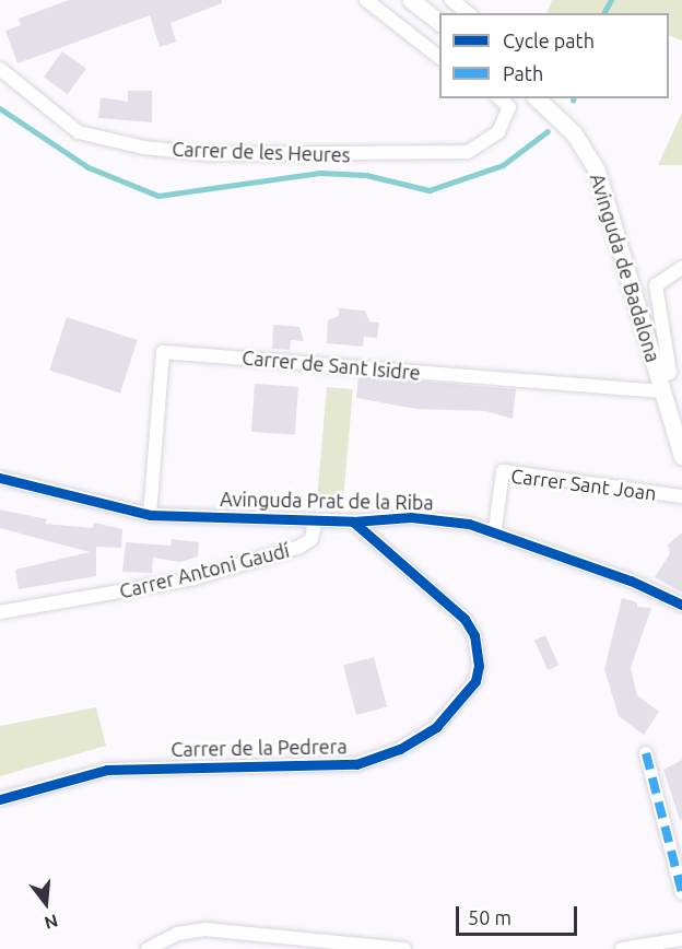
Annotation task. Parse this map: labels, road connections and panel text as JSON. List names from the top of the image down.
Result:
{
  "streets": {
    "street": [
      "Carrer de les Heures",
      "Avinguda de Badalona",
      "Carrer de Sant Isidre",
      "Carrer Sant Joan",
      "Avinguda Prat de la Riba",
      "Carrer Antoni Gaudí",
      "Carrer de la Pedrera"
    ]
  },
  "crossings": [
    ["Avinguda de Badalona", "Carrer de Sant Isidre"],
    ["Carrer de Sant Isidre", "Avinguda Prat de la Riba"],
    ["Carrer Sant Joan", "Avinguda Prat de la Riba"],
    ["Avinguda Prat de la Riba", "Carrer Antoni Gaudí"],
    ["Avinguda Prat de la Riba", "Carrer de la Pedrera"]
  ],
  "legend": ["Cycle path", "Path"],
  "scale_bar": "50 m",
  "north": "bottom"
}
